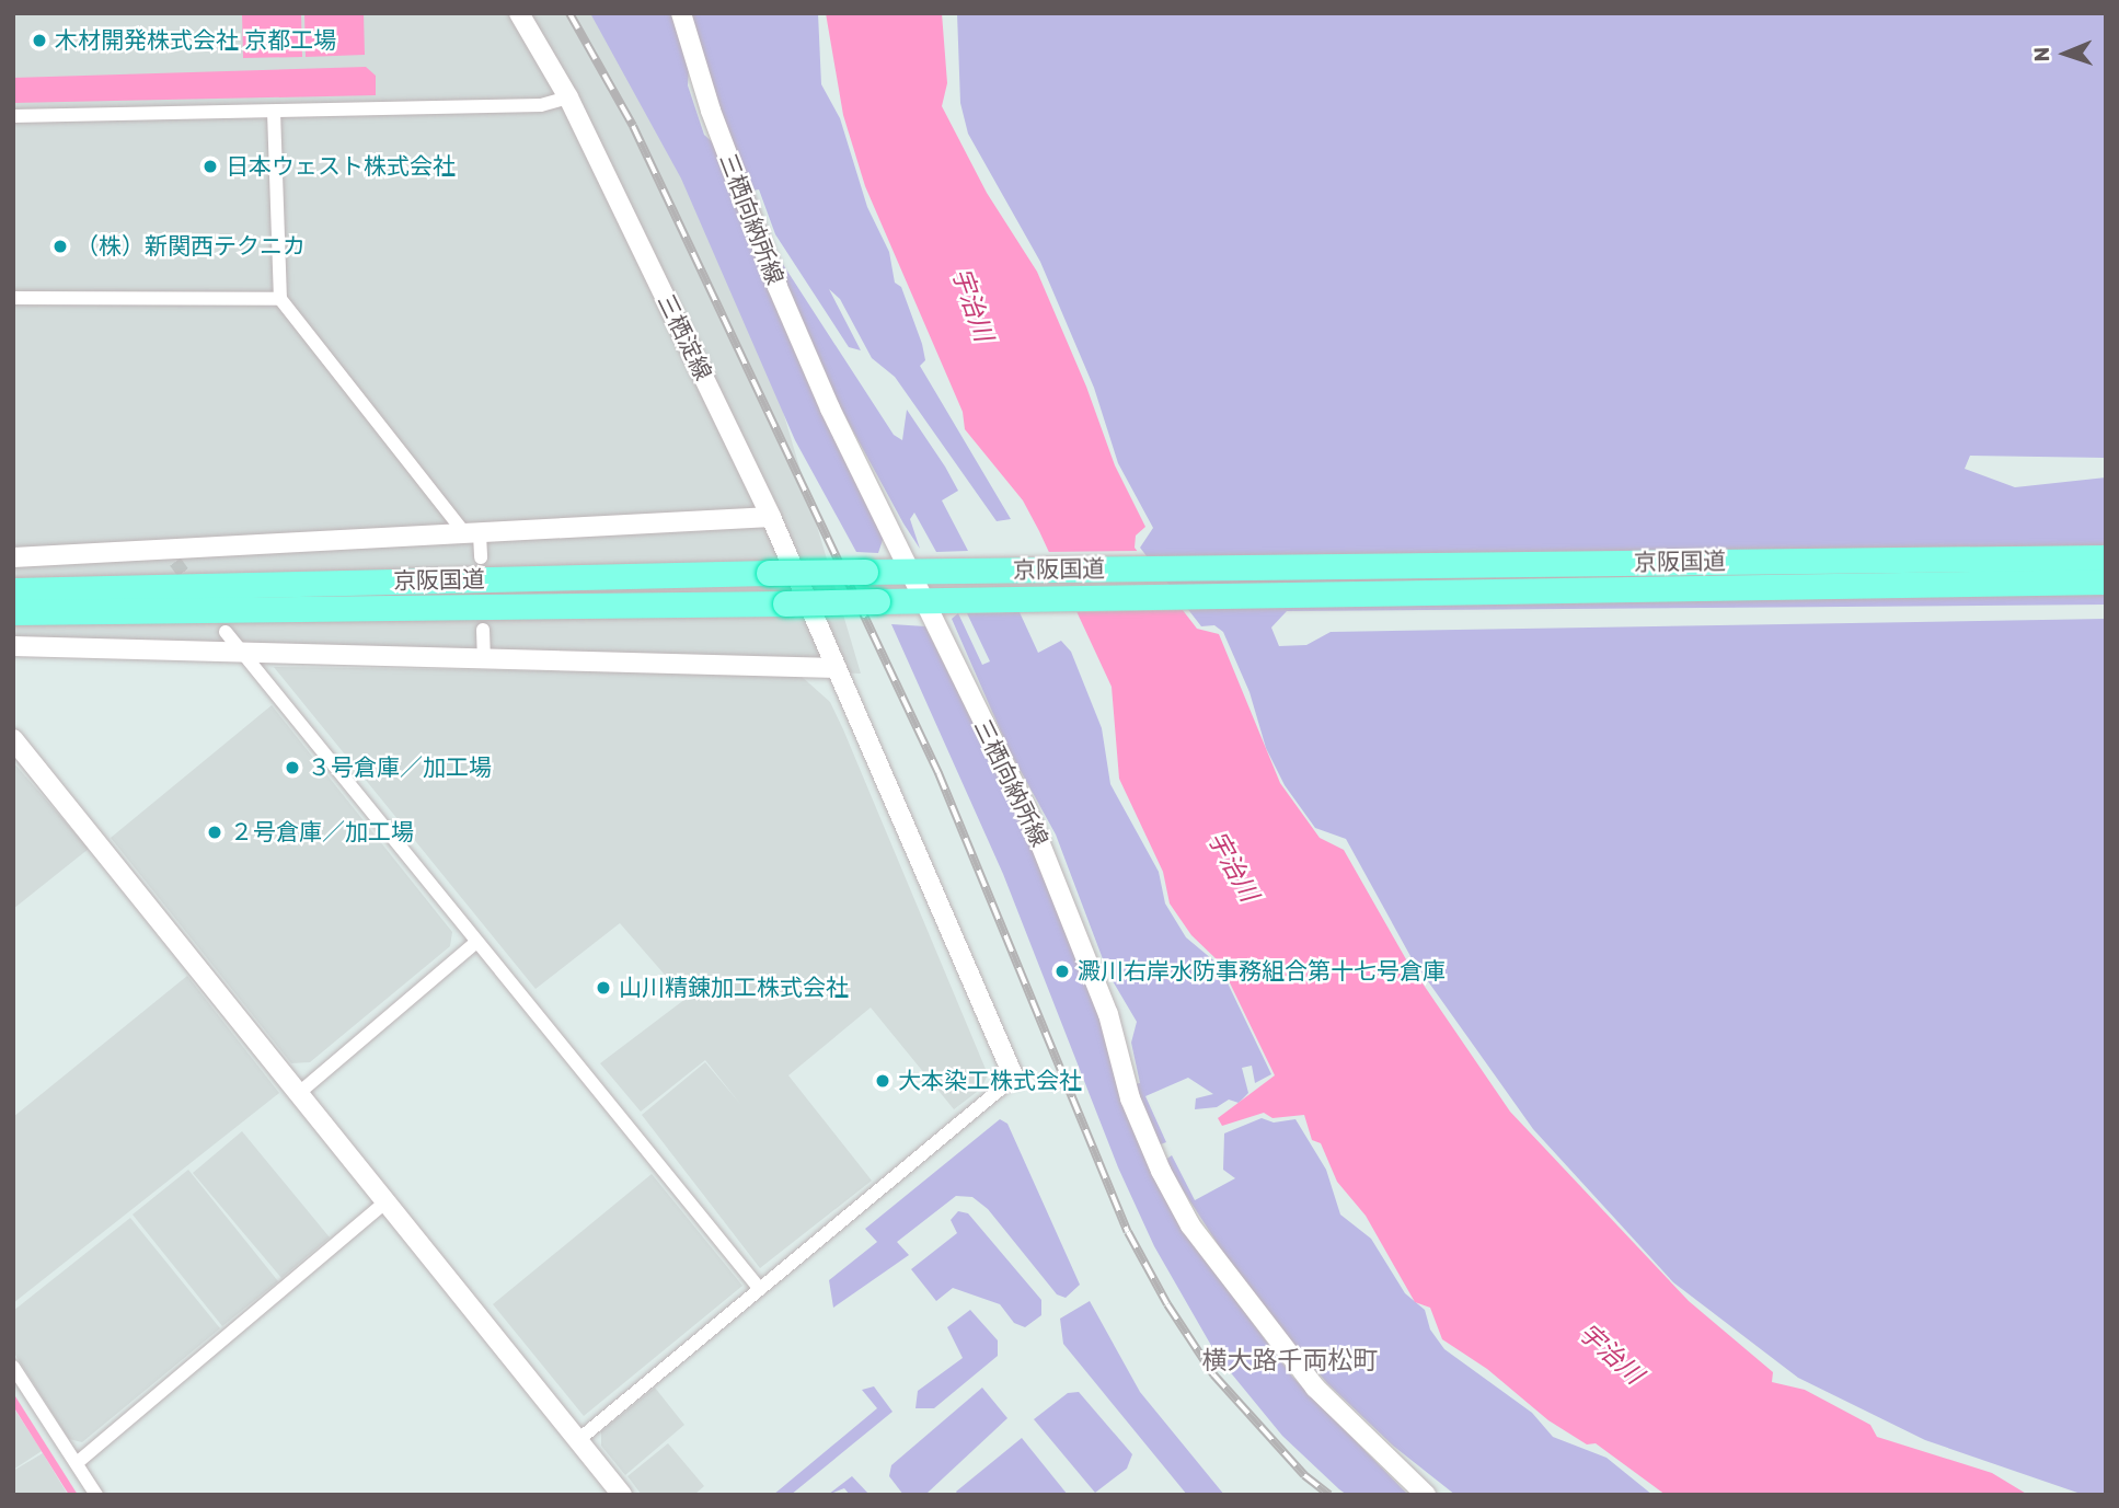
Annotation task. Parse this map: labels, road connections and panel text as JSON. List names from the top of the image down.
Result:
{
  "streets": {
    "highway": ["京阪国道"],
    "street": ["三栖向納所線", "三栖淀線"]
  },
  "crossings": [
    ["三栖向納所線", "京阪国道"]
  ],
  "districts": ["横大路千両松町"],
  "water": ["宇治川"],
  "places": [
    "木材開発株式会社 京都工場",
    "日本ウェスト株式会社",
    "（株）新関西テクニカ",
    "３号倉庫／加工場",
    "２号倉庫／加工場",
    "澱川右岸水防事務組合第十七号倉庫",
    "山川精錬加工株式会社",
    "大本染工株式会社"
  ],
  "north": "left"
}
